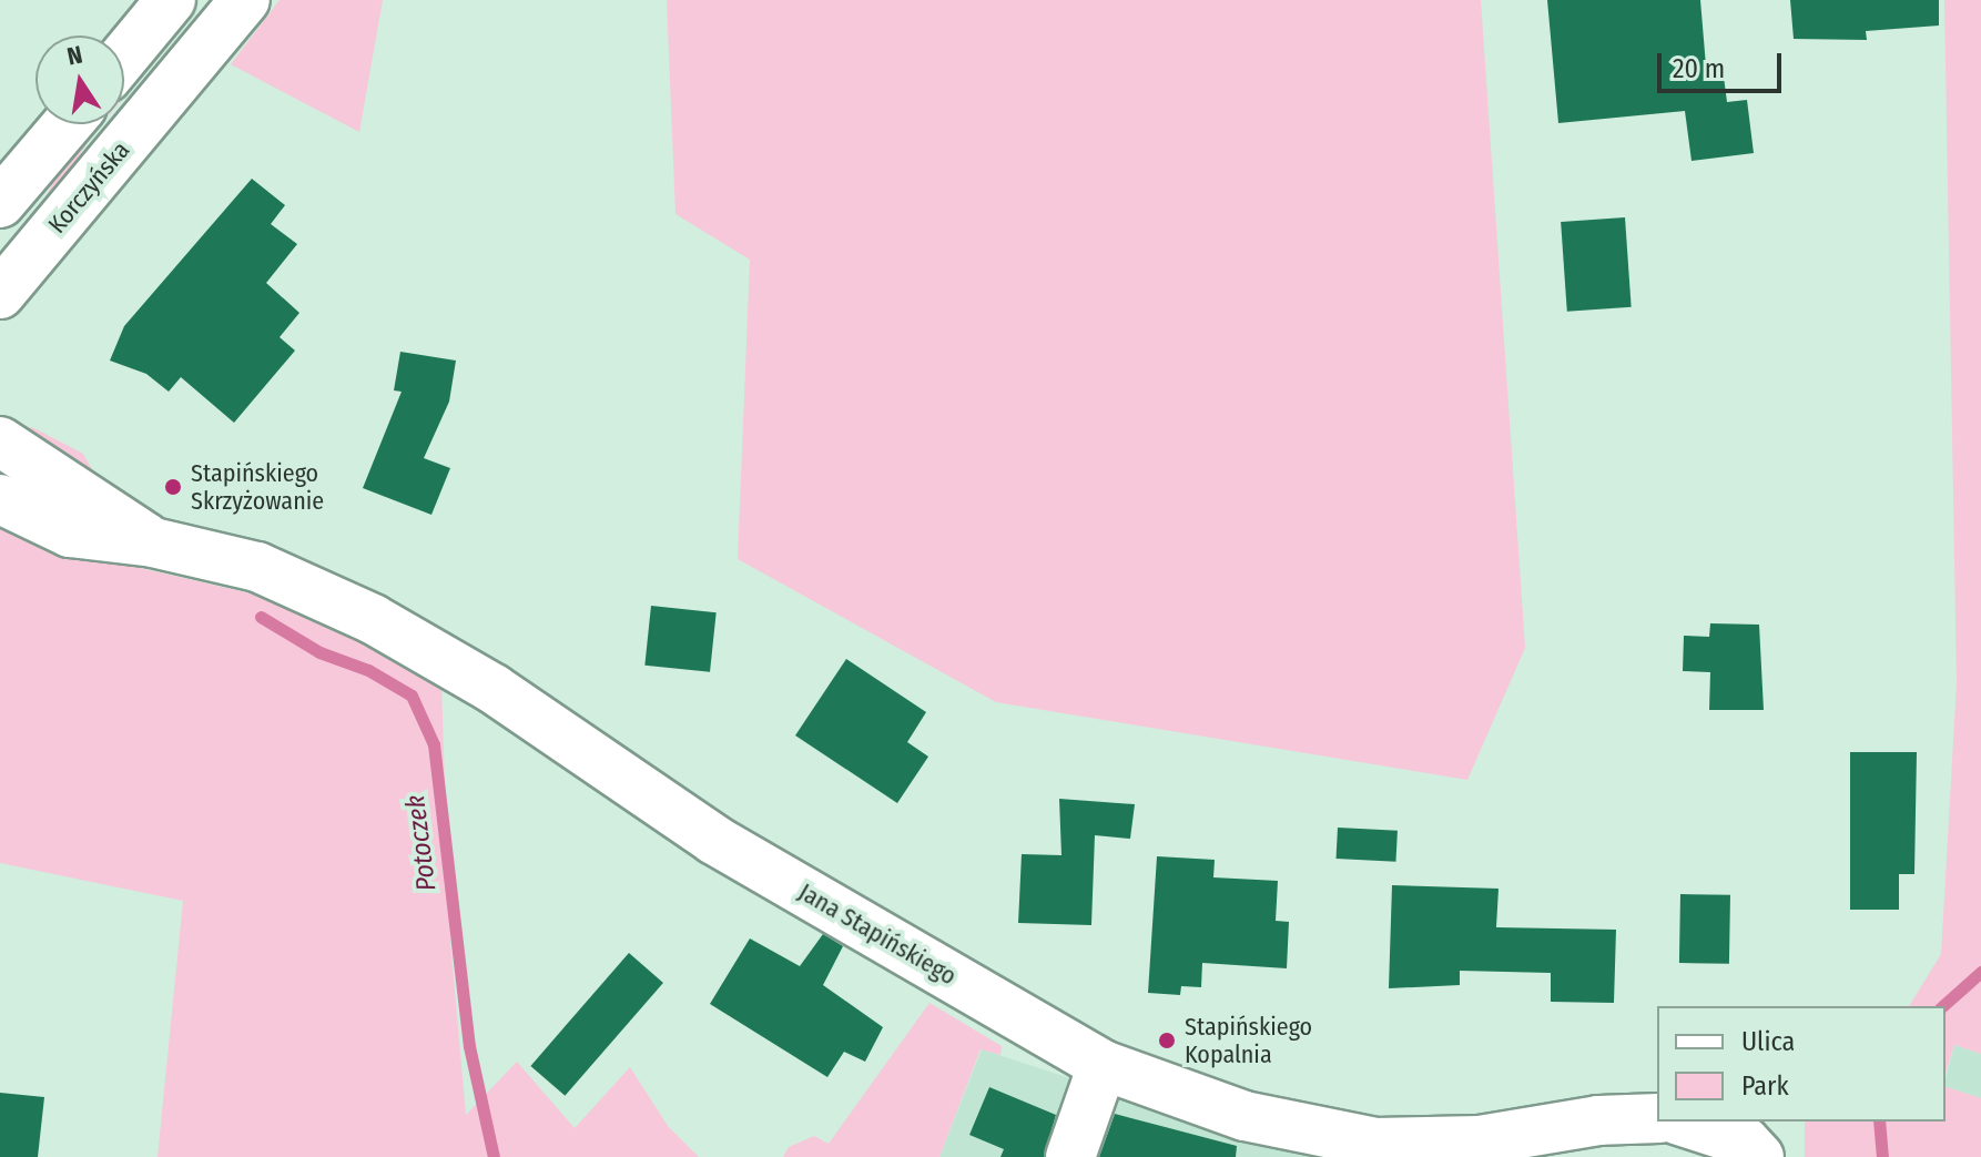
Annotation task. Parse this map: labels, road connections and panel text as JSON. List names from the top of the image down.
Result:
{
  "streets": {
    "street": ["Korczyńska", "Jana Stapińskiego"]
  },
  "water": ["Potoczek"],
  "places": ["Stapińskiego Skrzyżowanie", "Stapińskiego Kopalnia"],
  "legend": ["Ulica", "Park"],
  "scale_bar": "20 m",
  "north": "top"
}
